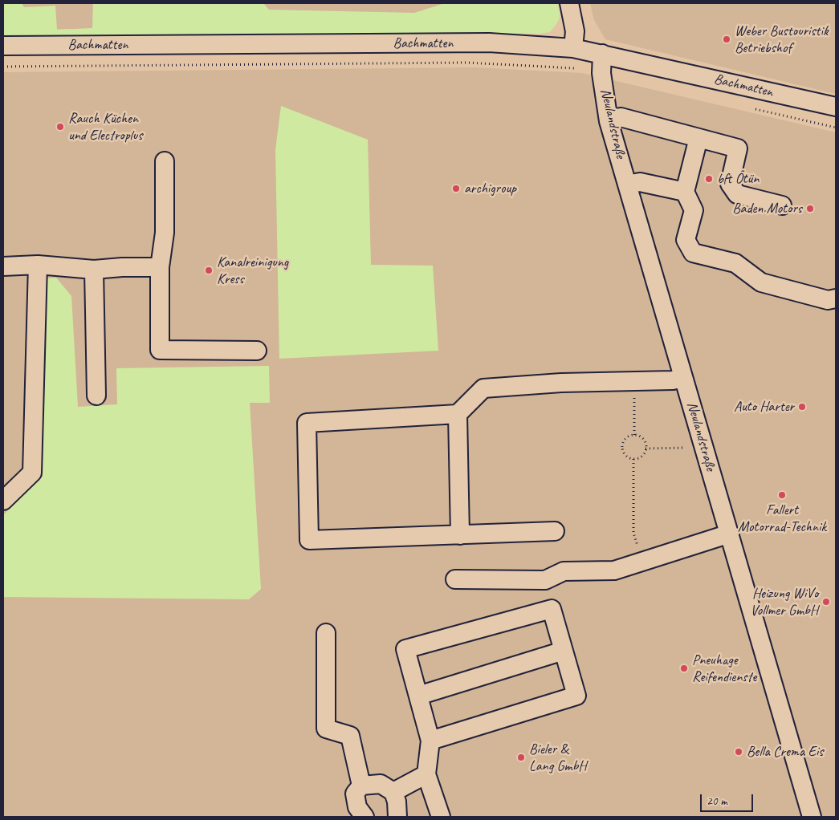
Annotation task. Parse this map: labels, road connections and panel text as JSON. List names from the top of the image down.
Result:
{
  "streets": {
    "street": ["Bachmatten", "Neulandstraße"]
  },
  "crossings": [
    ["Bachmatten", "Neulandstraße"]
  ],
  "places": [
    "Weber Bustouristik Betriebshof",
    "Rauch Küchen und Electroplus",
    "bft Ötün",
    "archigroup",
    "Baden Motors",
    "Kanalreinigung Kress",
    "Auto Harter",
    "Fallert Motorrad-Technik",
    "Heizung WiVo Vollmer GmbH",
    "Pneuhage Reifendienste",
    "Bella Crema Eis",
    "Bieler & Lang GmbH"
  ],
  "scale_bar": "20 m"
}
